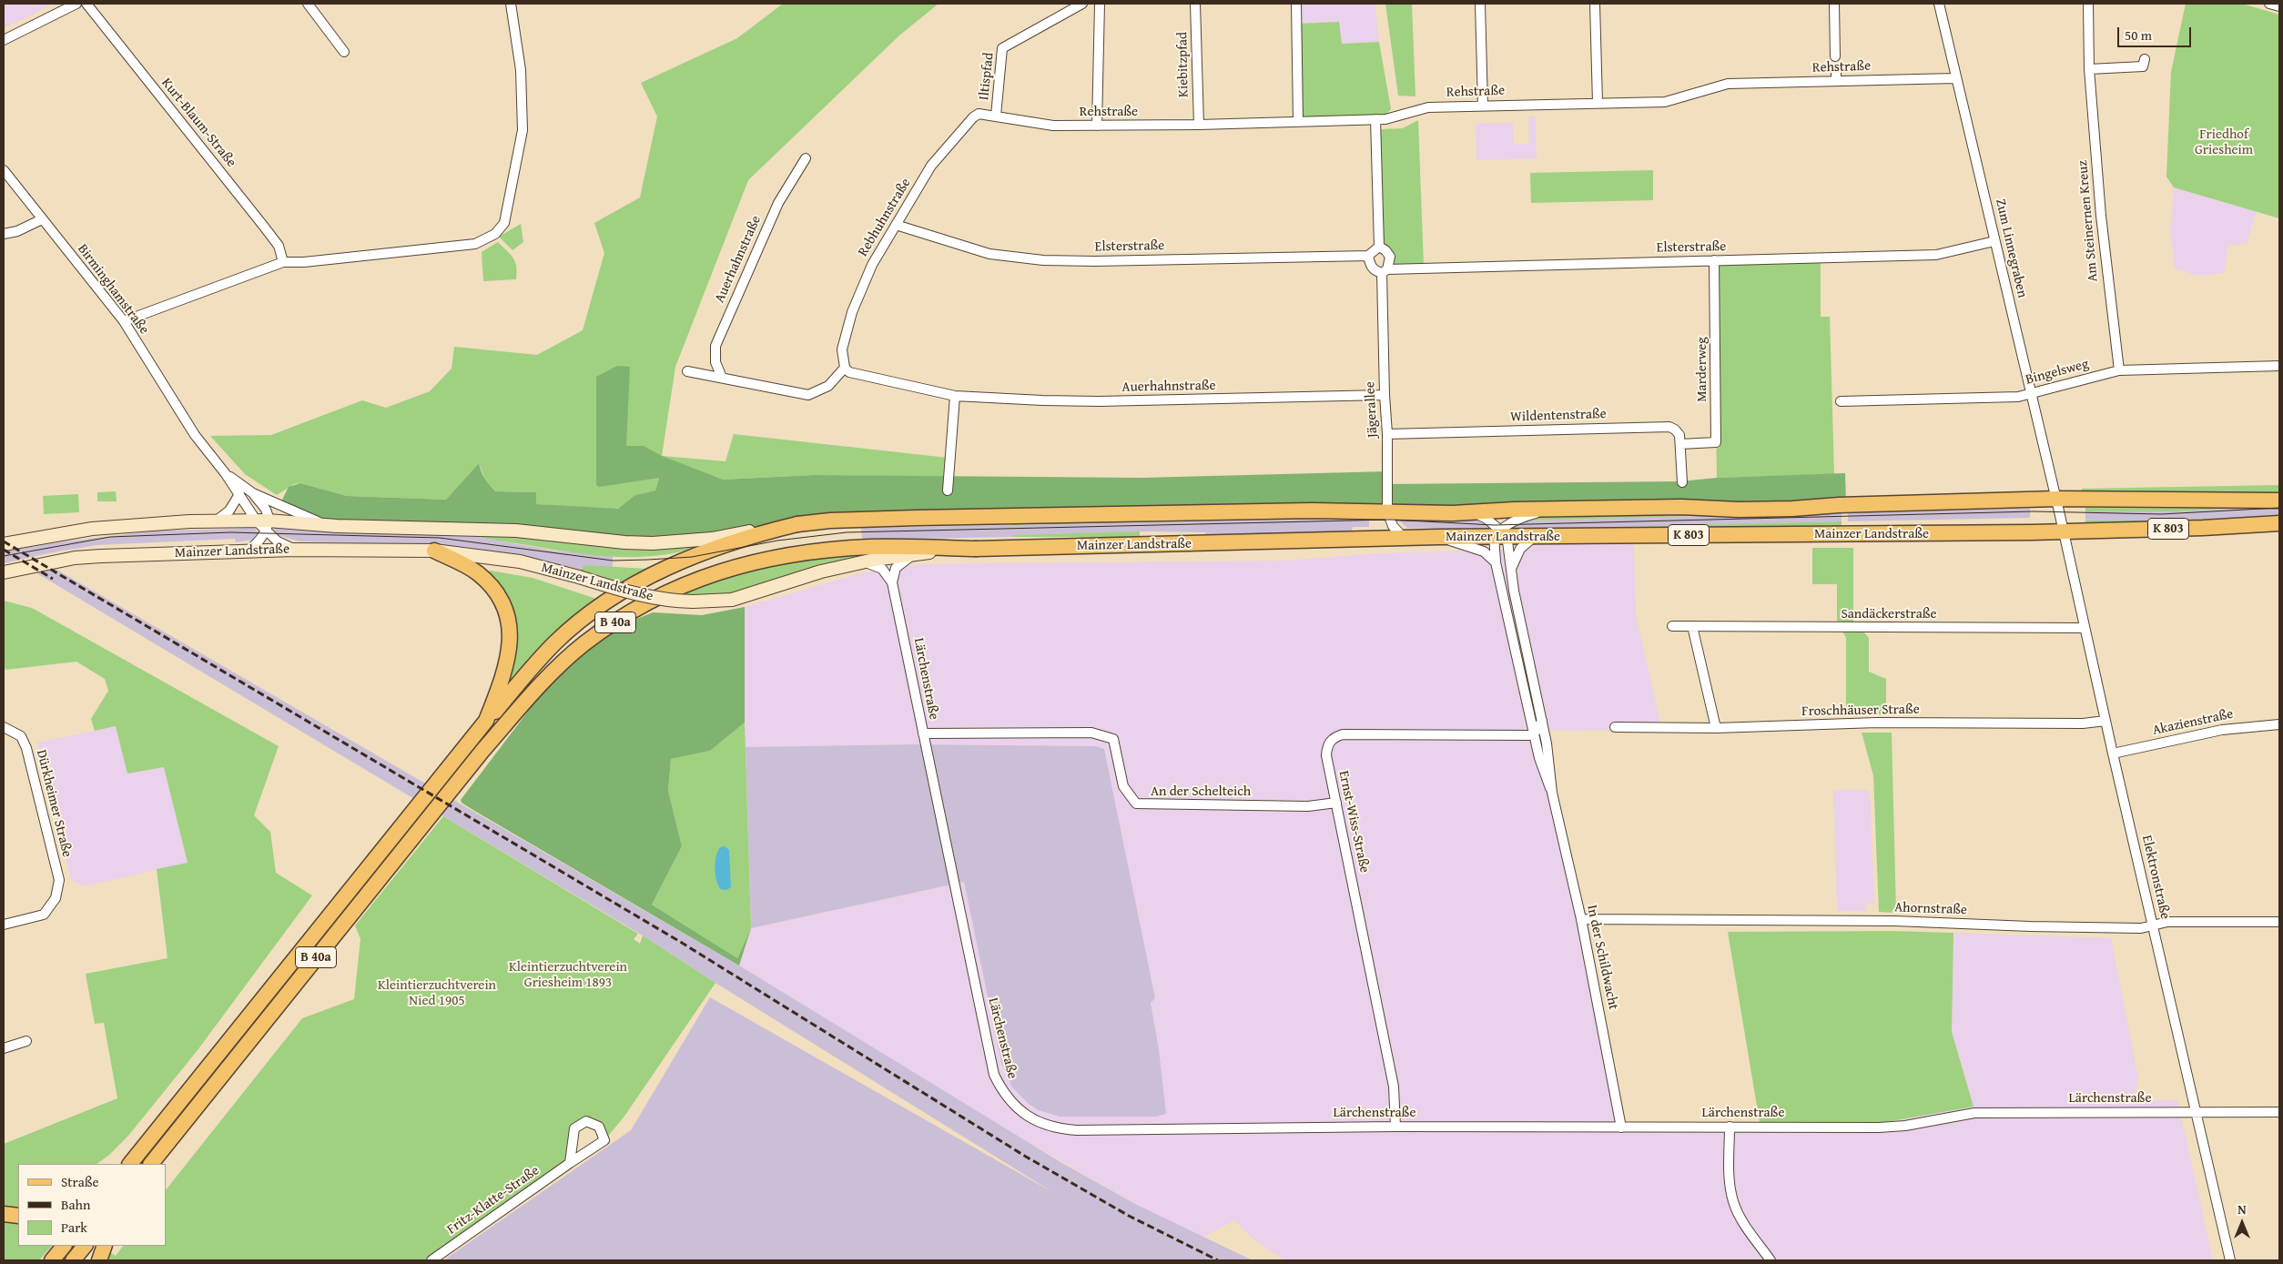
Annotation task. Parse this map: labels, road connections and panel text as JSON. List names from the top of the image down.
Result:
{
  "streets": {
    "main road": ["K 803", "Mainzer Landstraße", "B 40a"],
    "street": [
      "Kiebitzpfad",
      "Rehstraße",
      "Iltispfad",
      "Kurt-Blaum-Straße",
      "Rebhuhnstraße",
      "Am Steinernen Kreuz",
      "Elsterstraße",
      "Zum Linnegraben",
      "Auerhahnstraße",
      "Birminghamstraße",
      "Marderweg",
      "Bingelsweg",
      "Jägerallee",
      "Wildentenstraße",
      "Sandäckerstraße",
      "Lärchenstraße",
      "Froschhäuser Straße",
      "Akazienstraße",
      "An der Schelteich",
      "Dürkheimer Straße",
      "Ernst-Wiss-Straße",
      "Elektronstraße",
      "Ahornstraße",
      "In der Schildwacht",
      "Fritz-Klatte-Straße"
    ]
  },
  "crossings": [
    ["Kiebitzpfad", "Rehstraße"],
    ["Rehstraße", "Iltispfad"],
    ["Rehstraße", "Rebhuhnstraße"],
    ["Rehstraße", "Zum Linnegraben"],
    ["Iltispfad", "Rebhuhnstraße"],
    ["Rebhuhnstraße", "Elsterstraße"],
    ["Rebhuhnstraße", "Auerhahnstraße"],
    ["Am Steinernen Kreuz", "Bingelsweg"],
    ["Elsterstraße", "Zum Linnegraben"],
    ["Elsterstraße", "Marderweg"],
    ["Elsterstraße", "Jägerallee"],
    ["Zum Linnegraben", "Bingelsweg"],
    ["Zum Linnegraben", "Mainzer Landstraße"],
    ["Zum Linnegraben", "Elektronstraße"],
    ["Auerhahnstraße", "Jägerallee"],
    ["Birminghamstraße", "Mainzer Landstraße"],
    ["Marderweg", "Wildentenstraße"],
    ["Jägerallee", "Wildentenstraße"],
    ["Jägerallee", "Mainzer Landstraße"],
    ["Mainzer Landstraße", "B 40a"],
    ["Mainzer Landstraße", "Elektronstraße"],
    ["Mainzer Landstraße", "In der Schildwacht"],
    ["Sandäckerstraße", "Elektronstraße"],
    ["Lärchenstraße", "An der Schelteich"],
    ["Lärchenstraße", "Ernst-Wiss-Straße"],
    ["Lärchenstraße", "Elektronstraße"],
    ["Lärchenstraße", "In der Schildwacht"],
    ["Froschhäuser Straße", "Elektronstraße"],
    ["Akazienstraße", "Elektronstraße"],
    ["An der Schelteich", "Ernst-Wiss-Straße"],
    ["Ernst-Wiss-Straße", "In der Schildwacht"],
    ["Elektronstraße", "Ahornstraße"],
    ["Ahornstraße", "In der Schildwacht"]
  ],
  "parks": ["Friedhof Griesheim", "Kleintierzuchtverein Griesheim 1893", "Kleintierzuchtverein Nied 1905"],
  "legend": ["Straße", "Bahn", "Park"],
  "scale_bar": "50 m",
  "north": "top"
}
